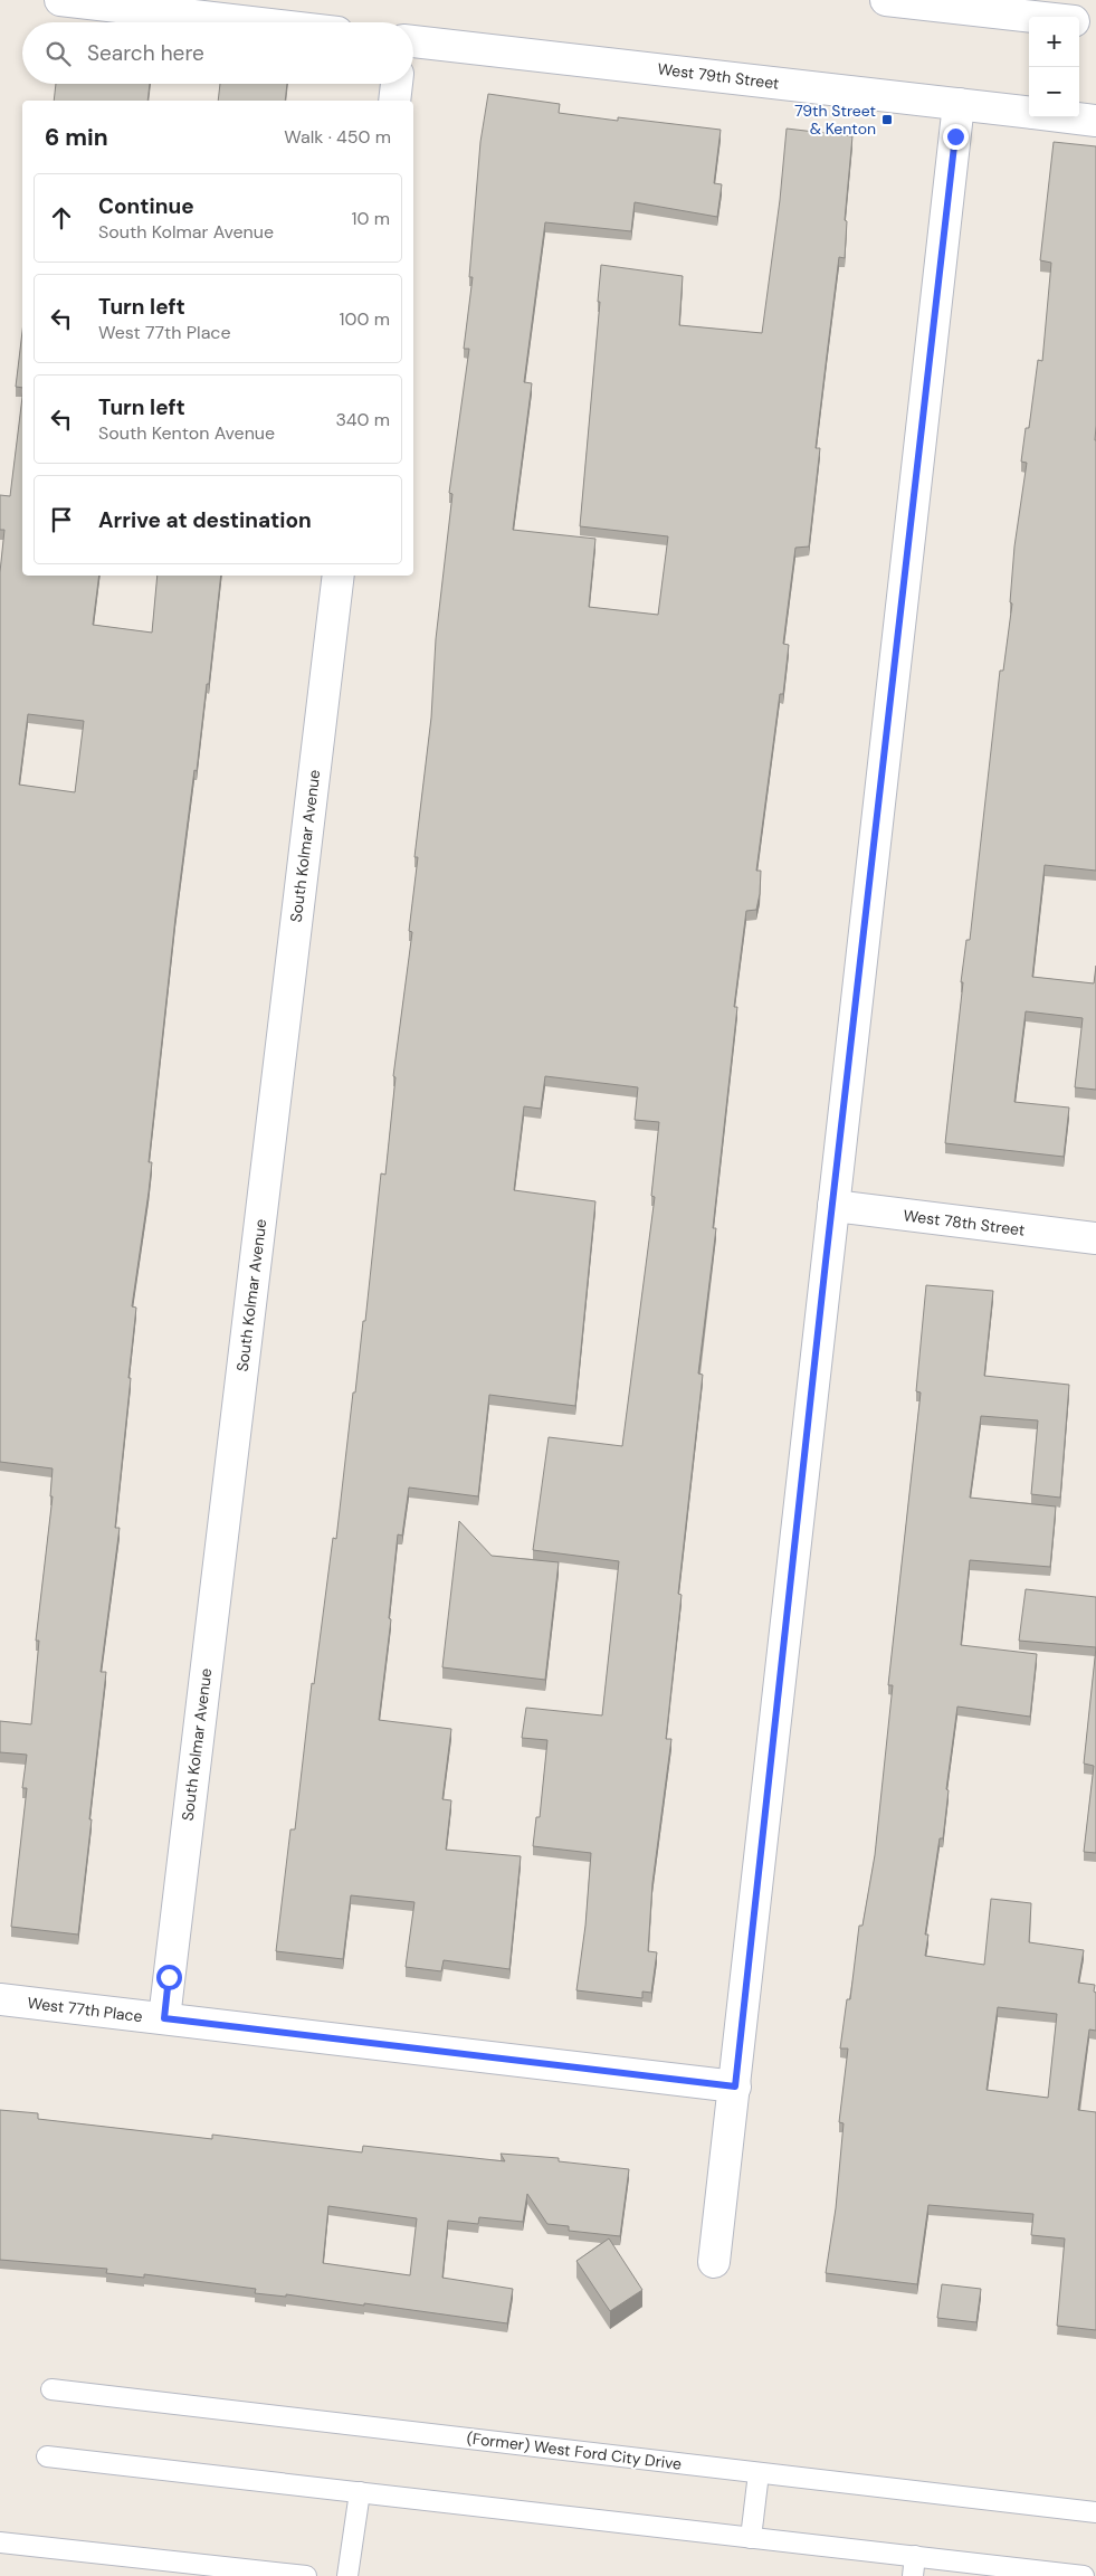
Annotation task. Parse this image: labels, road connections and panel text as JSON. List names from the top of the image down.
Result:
{
  "streets": {
    "street": [
      "West 79th Street",
      "South Kolmar Avenue",
      "West 78th Street",
      "West 77th Place"
    ],
    "lane": ["(Former) West Ford City Drive"]
  },
  "crossings": [
    ["South Kolmar Avenue", "West 77th Place"]
  ],
  "places": {
    "transit": ["79th Street & Kenton"]
  },
  "page": {
    "map_buttons": ["+", "−"],
    "search": "Search here",
    "heading": ["6 min", "Walk · 450 m"],
    "list": [
      ["Continue", "South Kolmar Avenue", "10 m"],
      ["Turn left", "West 77th Place", "100 m"],
      ["Turn left", "South Kenton Avenue", "340 m"],
      "Arrive at destination"
    ]
  }
}
